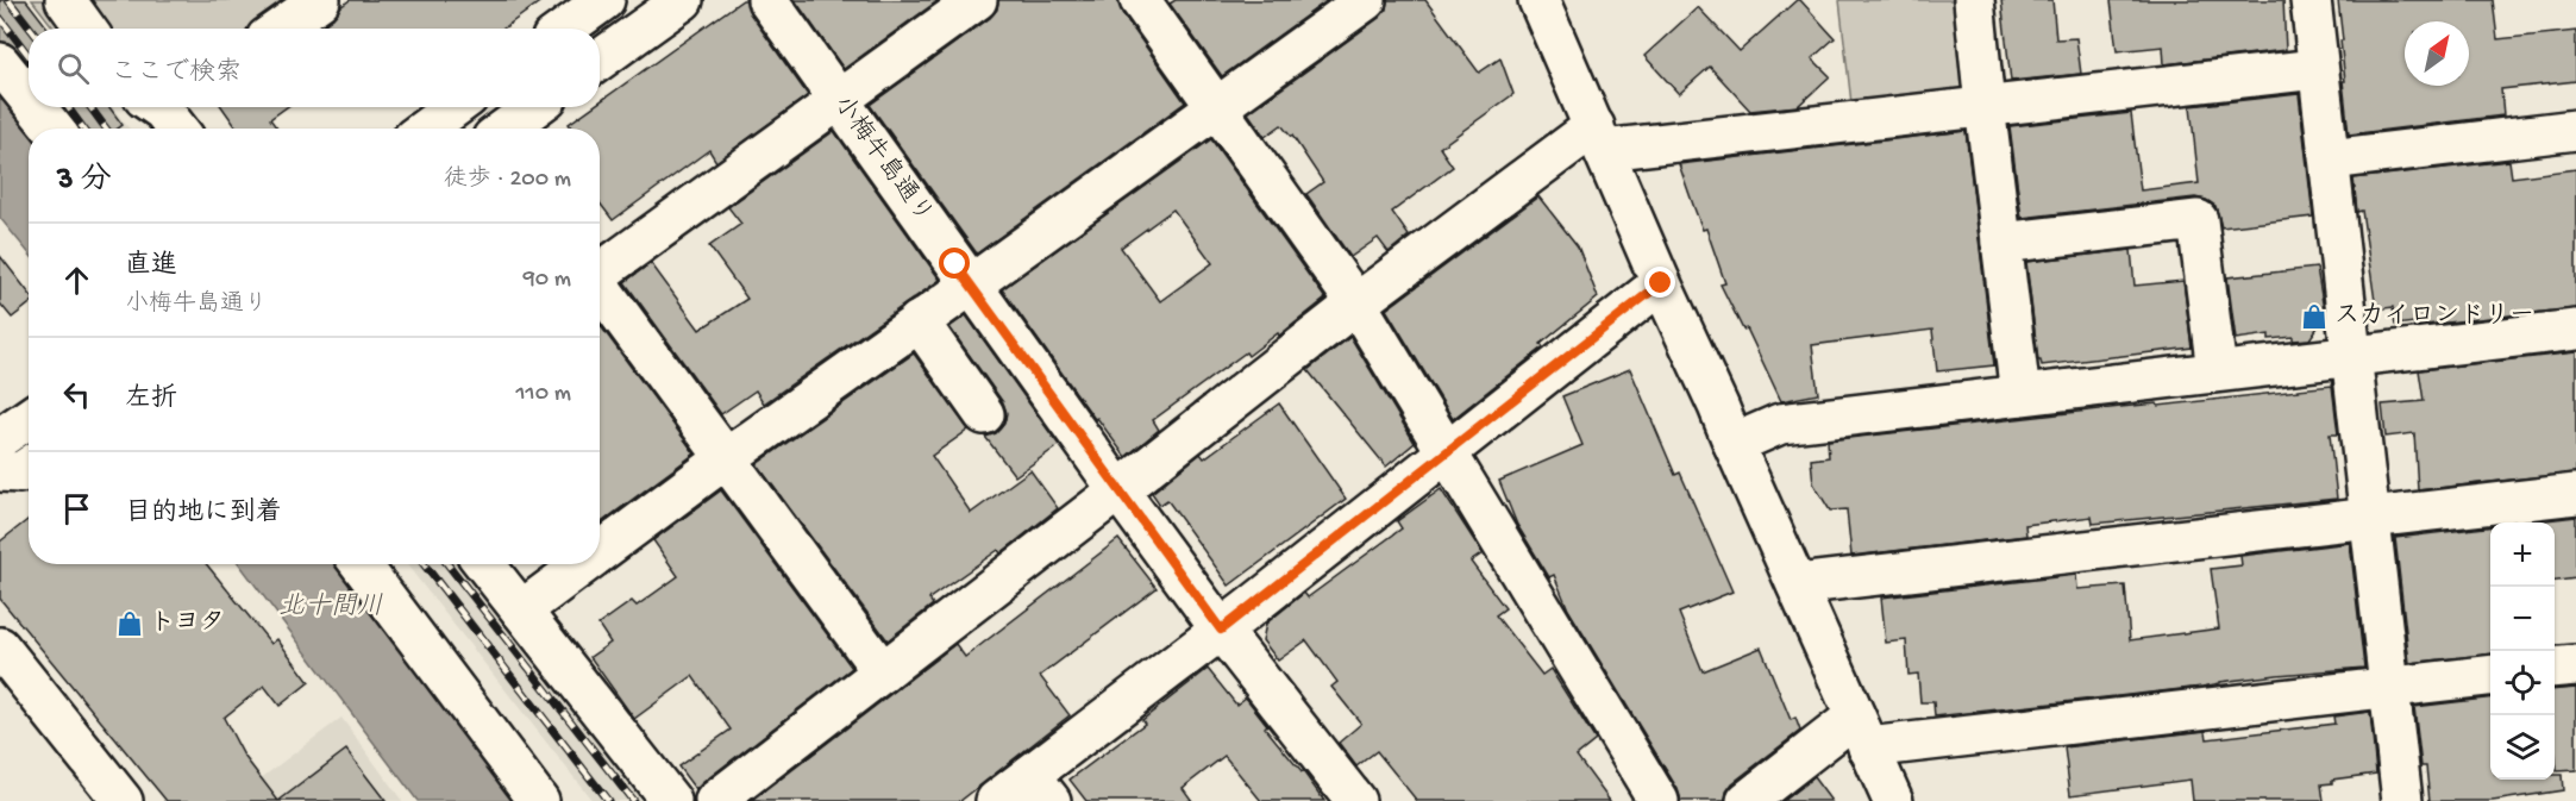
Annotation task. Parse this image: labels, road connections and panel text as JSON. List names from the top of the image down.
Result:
{
  "streets": {
    "street": ["小梅牛島通り"]
  },
  "water": ["北十間川"],
  "places": {
    "shop": ["スカイロンドリー", "トヨタ"]
  },
  "north": "top right",
  "page": {
    "search": "ここで検索",
    "heading": ["3 分", "徒歩 · 200 m"],
    "list": [
      ["直進", "小梅牛島通り", "90 m"],
      ["左折", "110 m"],
      "目的地に到着"
    ],
    "map_buttons": ["+", "−"]
  }
}
